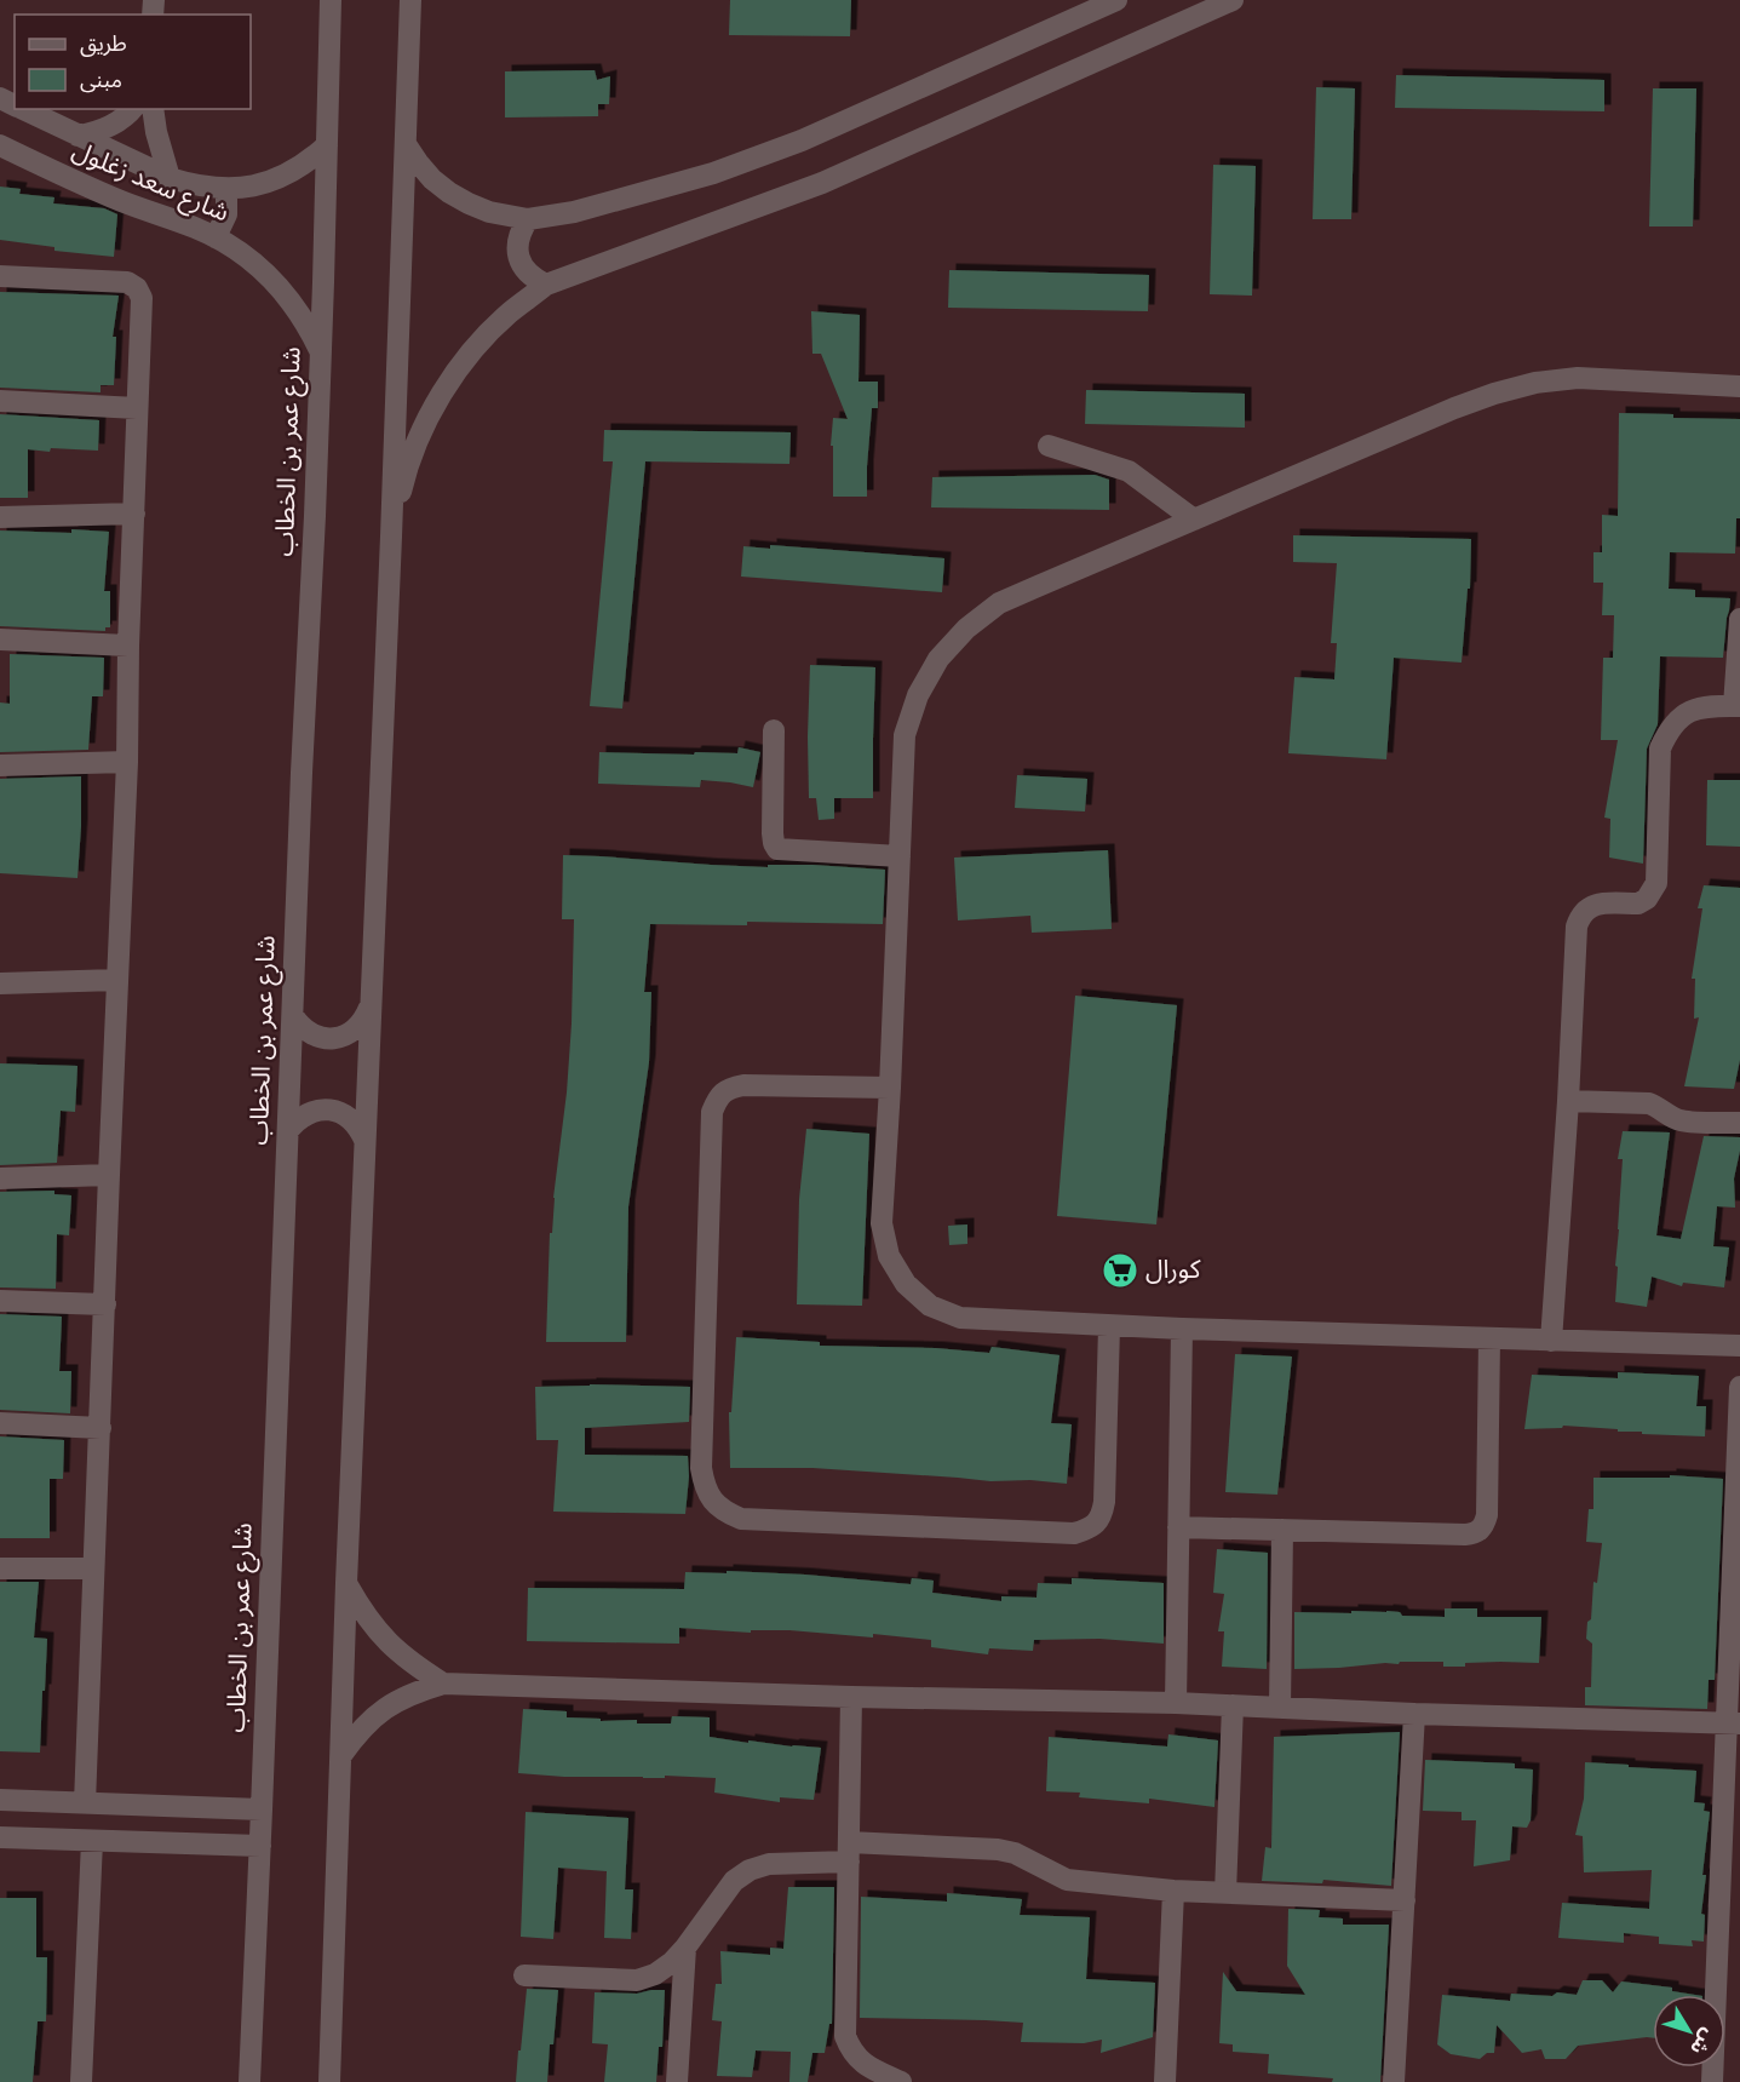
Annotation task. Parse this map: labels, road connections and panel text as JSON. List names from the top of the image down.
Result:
{
  "streets": {
    "street": ["شارع سعد زغلول", "شارع عمر بن الخطاب"]
  },
  "crossings": [
    ["شارع سعد زغلول", "شارع عمر بن الخطاب"]
  ],
  "places": {
    "supermarket": ["كورال"]
  },
  "legend": ["طريق", "مبنى"],
  "north": "bottom right"
}
